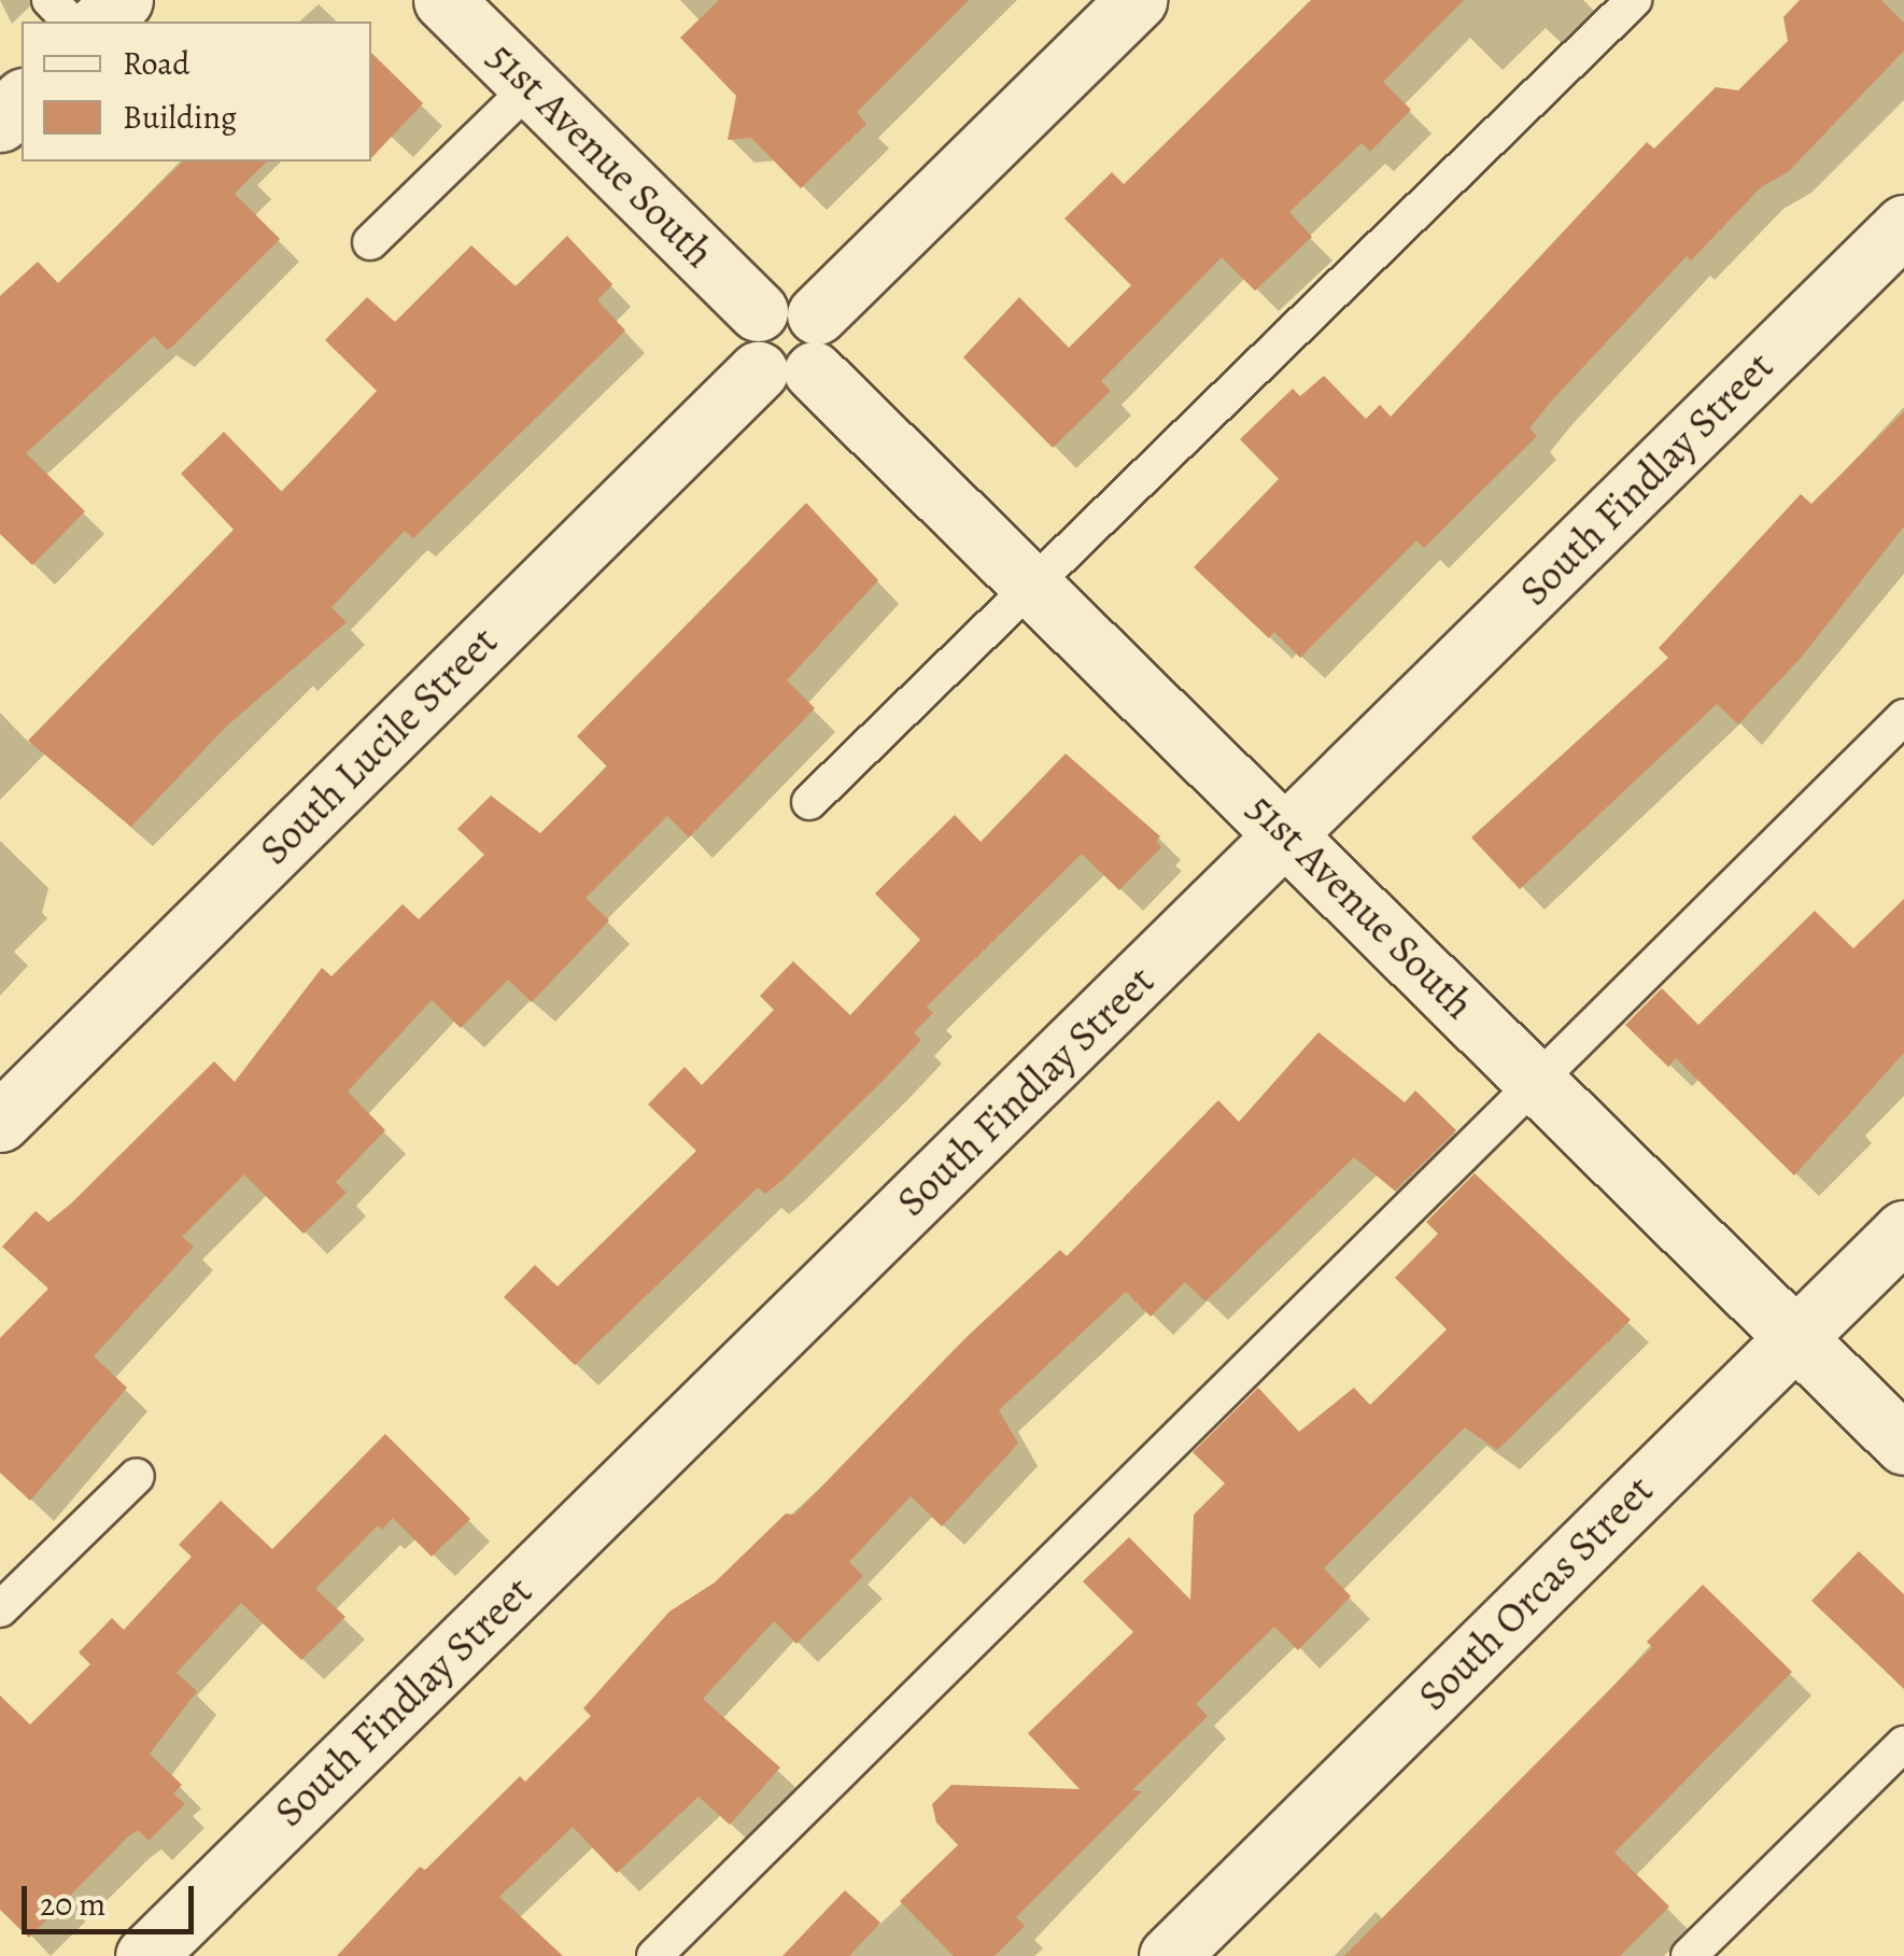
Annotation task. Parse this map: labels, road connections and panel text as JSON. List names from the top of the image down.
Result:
{
  "streets": {
    "street": [
      "51st Avenue South",
      "South Findlay Street",
      "South Lucile Street",
      "South Orcas Street"
    ]
  },
  "crossings": [
    ["51st Avenue South", "South Findlay Street"],
    ["51st Avenue South", "South Lucile Street"],
    ["51st Avenue South", "South Orcas Street"]
  ],
  "legend": ["Road", "Building"],
  "scale_bar": "20 m"
}
